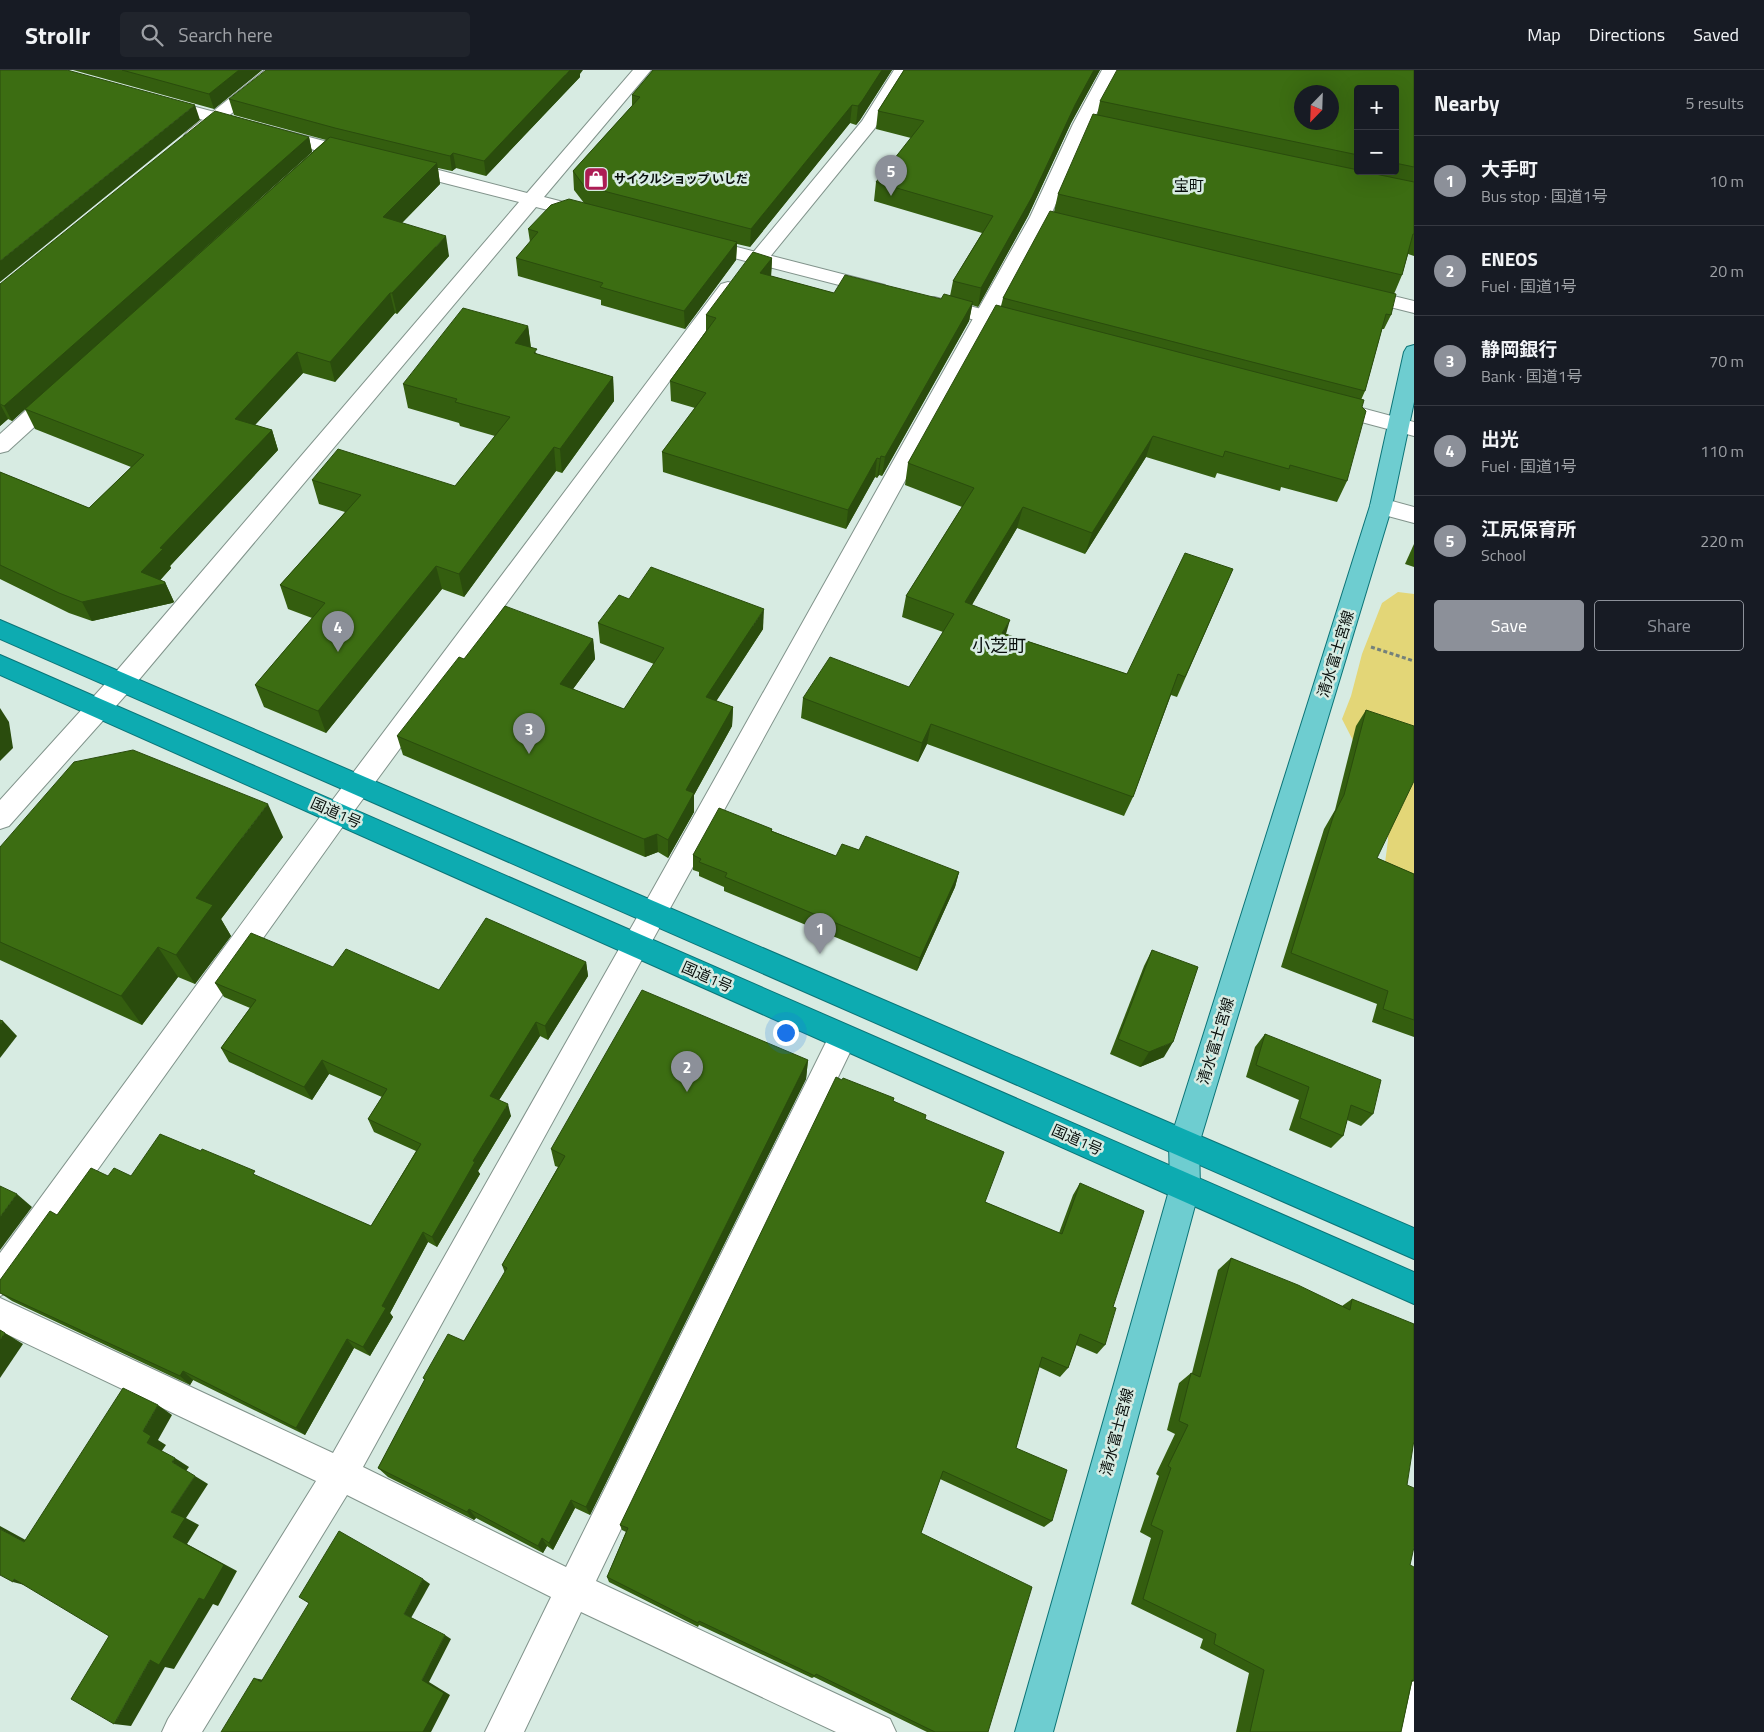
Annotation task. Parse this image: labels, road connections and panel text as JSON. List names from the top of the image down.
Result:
{
  "streets": {
    "highway": ["国道1号"],
    "main road": ["清水富士宮線"]
  },
  "crossings": [
    ["清水富士宮線", "国道1号"]
  ],
  "districts": ["宝町", "小芝町"],
  "places": {
    "shop": ["サイクルショップ いしだ"]
  },
  "north": "bottom left",
  "page": {
    "header": "Strollr",
    "search": "Search here",
    "nav": ["Map", "Directions", "Saved"],
    "heading": ["Nearby", "5 results"],
    "map_buttons": ["+", "−"],
    "list": [
      {
        "mark": "1",
        "name": "大手町",
        "note": "Bus stop · 国道1号",
        "value": "10 m"
      },
      {
        "mark": "2",
        "name": "ENEOS",
        "note": "Fuel · 国道1号",
        "value": "20 m"
      },
      {
        "mark": "3",
        "name": "静岡銀行",
        "note": "Bank · 国道1号",
        "value": "70 m"
      },
      {
        "mark": "4",
        "name": "出光",
        "note": "Fuel · 国道1号",
        "value": "110 m"
      },
      {
        "mark": "5",
        "name": "江尻保育所",
        "note": "School",
        "value": "220 m"
      }
    ],
    "pins": [
      "5",
      "4",
      "3",
      "1",
      "2"
    ],
    "buttons": ["Save", "Share"]
  }
}
